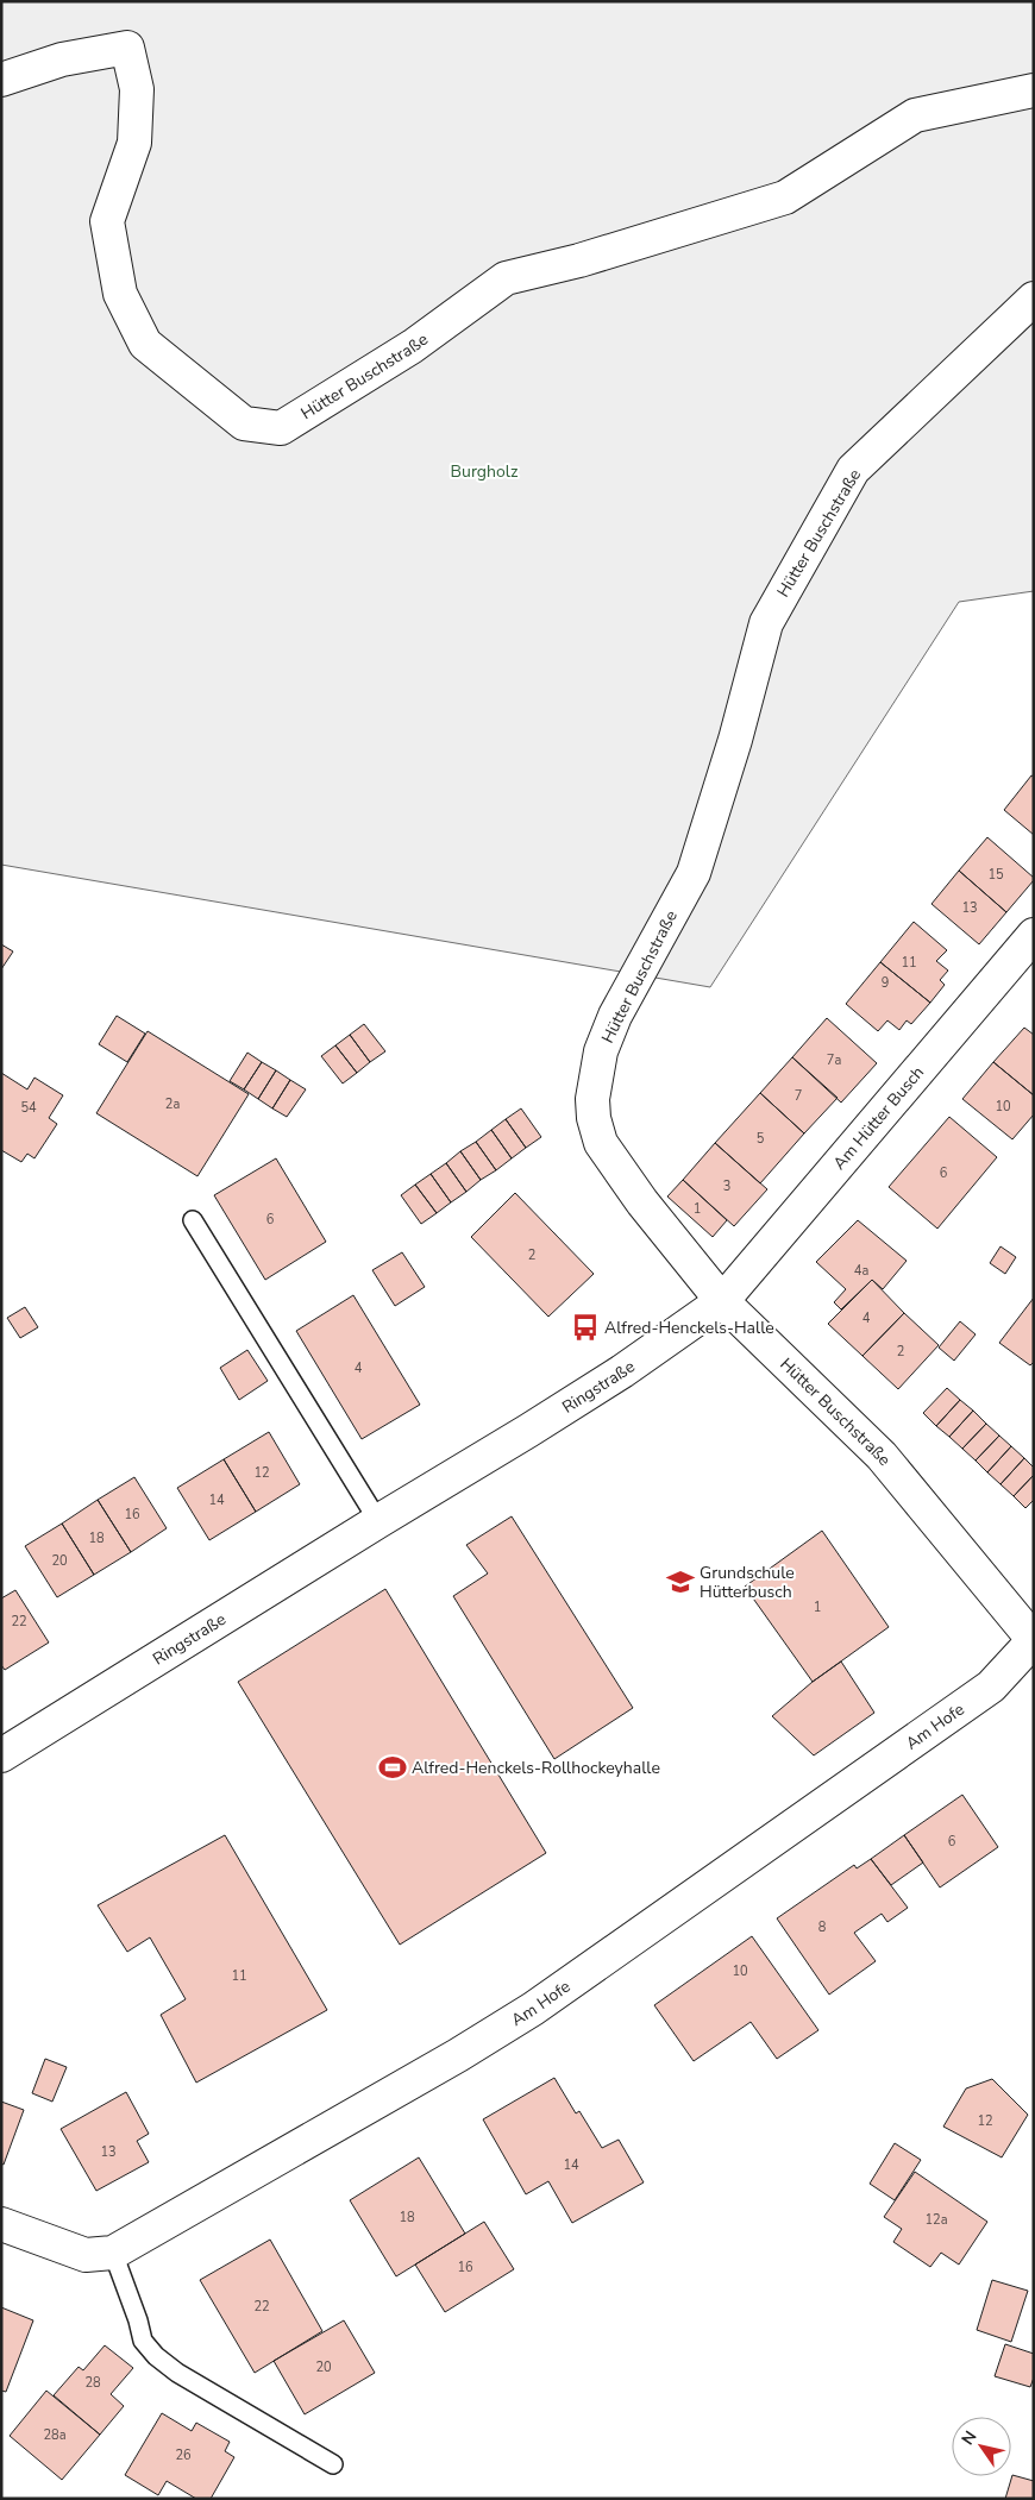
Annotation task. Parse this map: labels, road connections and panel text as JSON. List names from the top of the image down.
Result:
{
  "streets": {
    "street": [
      "Hütter Buschstraße",
      "Am Hütter Busch",
      "Ringstraße",
      "Am Hofe"
    ]
  },
  "crossings": [
    ["Hütter Buschstraße", "Am Hütter Busch"],
    ["Hütter Buschstraße", "Ringstraße"],
    ["Hütter Buschstraße", "Am Hofe"],
    ["Am Hütter Busch", "Ringstraße"]
  ],
  "parks": ["Burgholz"],
  "places": {
    "bus stop": ["Alfred-Henckels-Halle"],
    "school or university": ["Grundschule Hütterbusch"],
    "sports": ["Alfred-Henckels-Rollhockeyhalle"]
  },
  "house_numbers": [
    "15",
    "13",
    "11",
    "9",
    "7a",
    "7",
    "2a",
    "10",
    "54",
    "5",
    "6",
    "3",
    "1",
    "6",
    "2",
    "4a",
    "4",
    "2",
    "4",
    "12",
    "14",
    "16",
    "18",
    "20",
    "1",
    "22",
    "6",
    "8",
    "10",
    "11",
    "12",
    "13",
    "14",
    "18",
    "12a",
    "16",
    "22",
    "20",
    "28",
    "28a",
    "26"
  ],
  "north": "top left"
}
